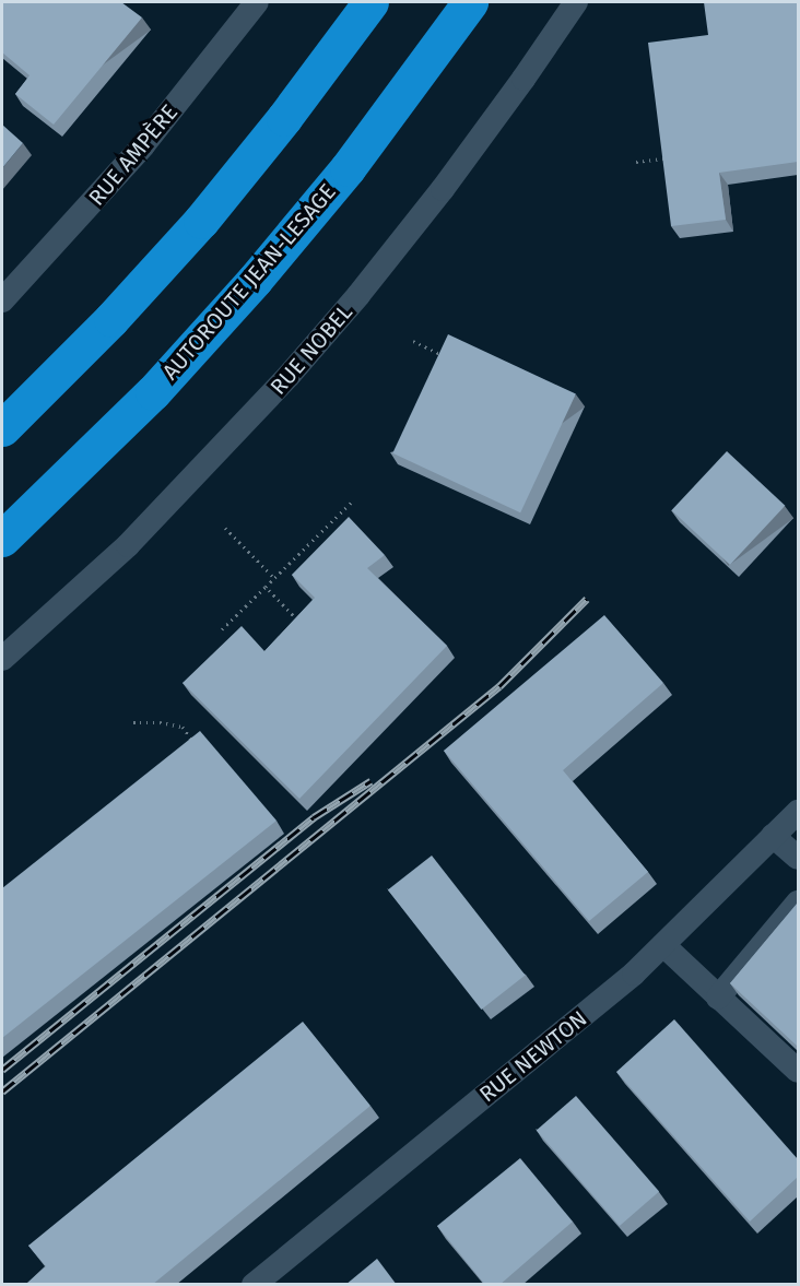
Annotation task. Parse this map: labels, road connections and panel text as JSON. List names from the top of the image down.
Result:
{
  "streets": {
    "highway": ["AUTOROUTE JEAN-LESAGE"],
    "street": ["RUE AMPÈRE", "RUE NOBEL", "RUE NEWTON"]
  }
}
